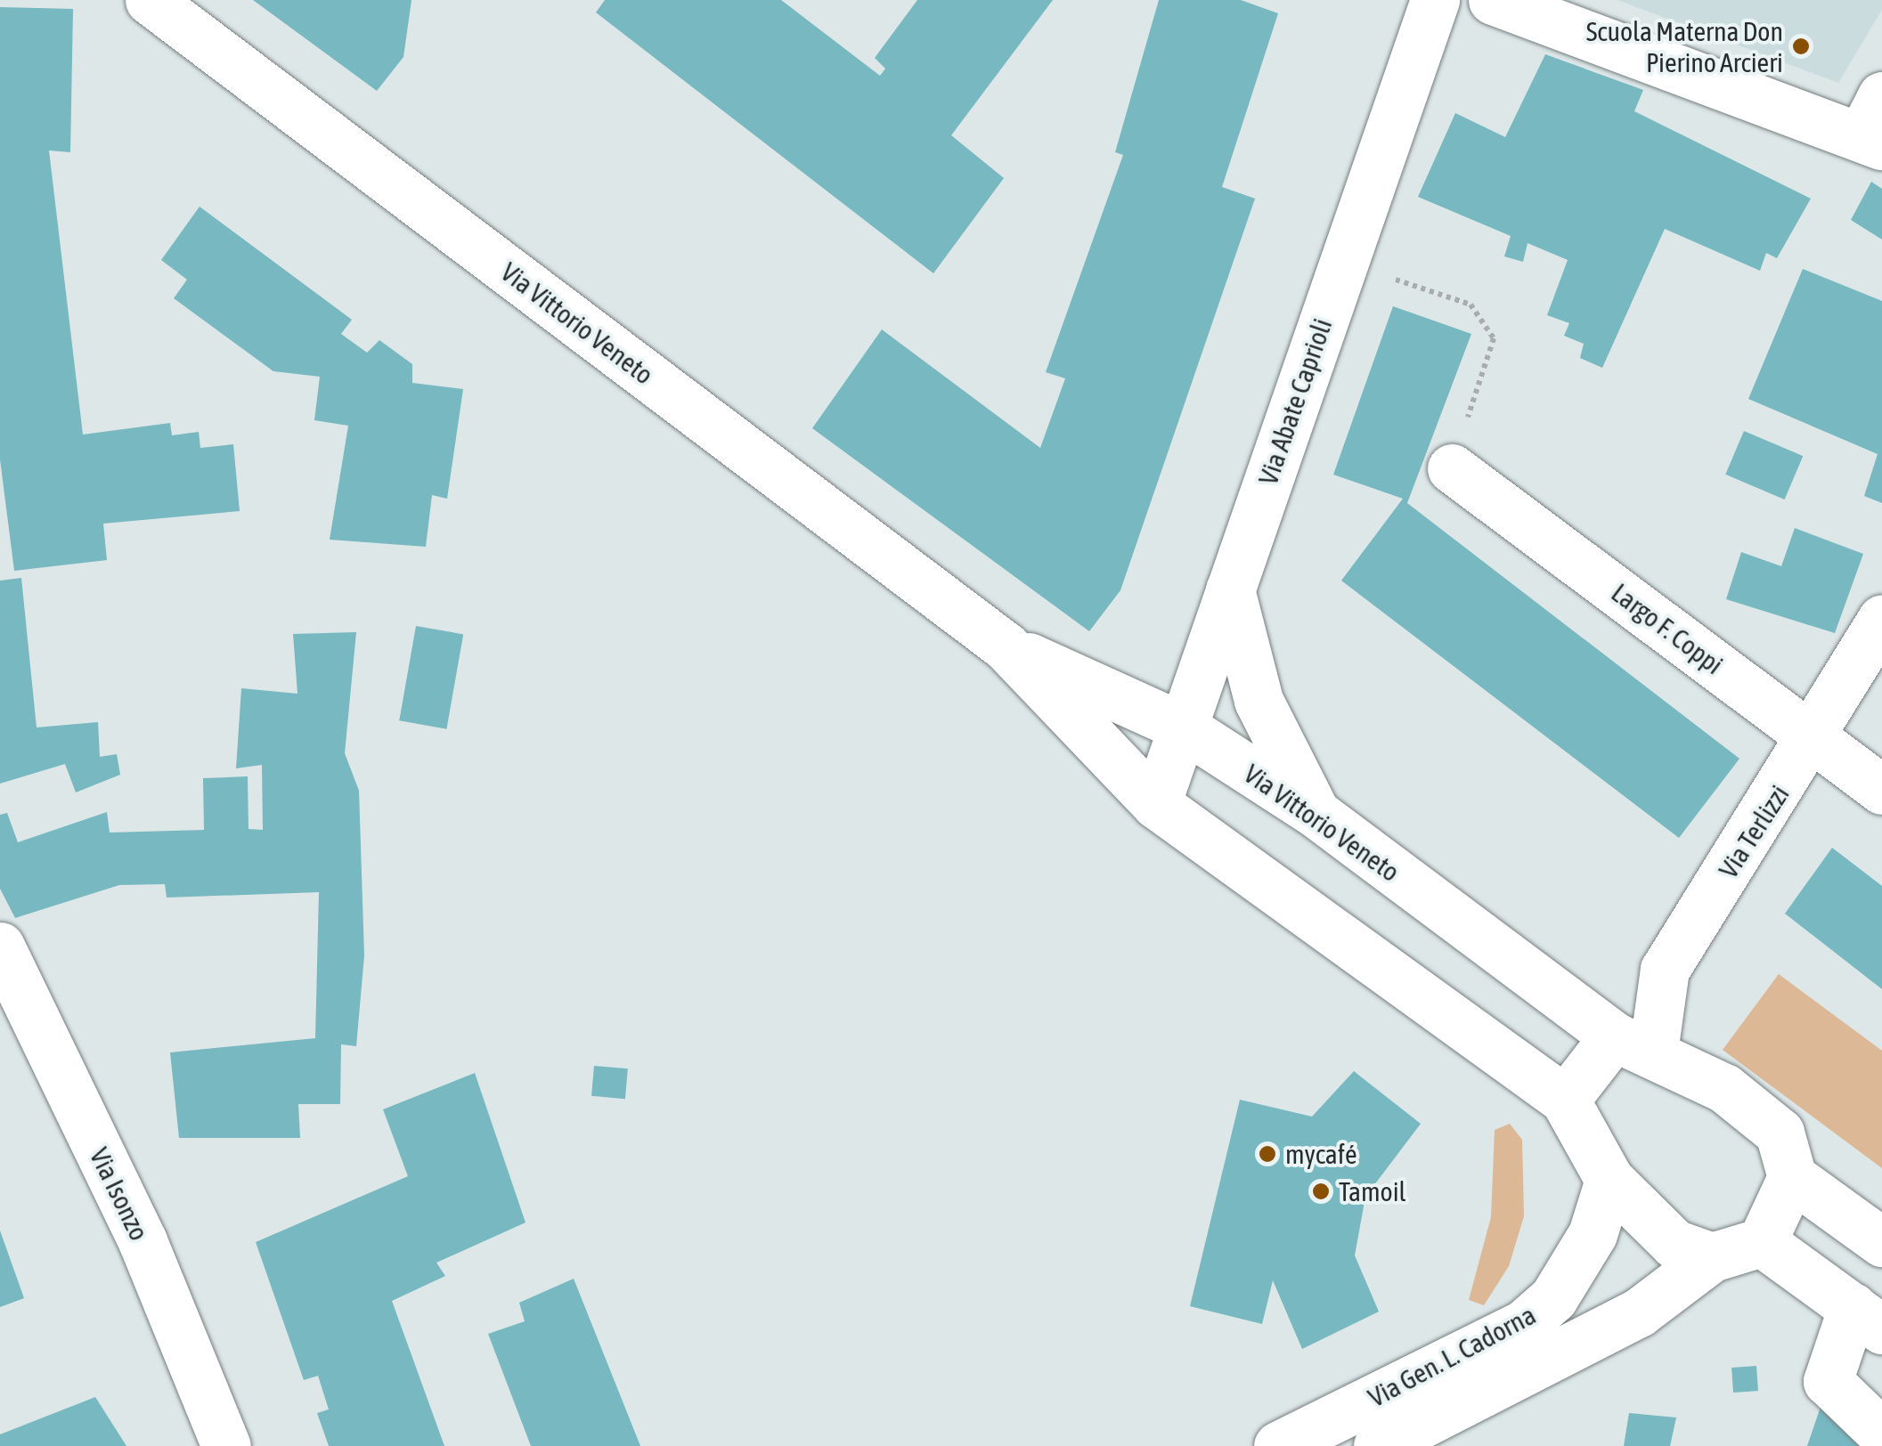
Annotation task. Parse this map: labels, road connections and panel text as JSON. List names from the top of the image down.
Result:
{
  "streets": {
    "street": [
      "Via Vittorio Veneto",
      "Via Abate Caprioli",
      "Largo F. Coppi",
      "Via Terlizzi",
      "Via Isonzo",
      "Via Gen. L. Cadorna"
    ]
  },
  "crossings": [
    ["Via Vittorio Veneto", "Via Abate Caprioli"],
    ["Via Vittorio Veneto", "Via Terlizzi"],
    ["Via Vittorio Veneto", "Via Gen. L. Cadorna"],
    ["Largo F. Coppi", "Via Terlizzi"],
    ["Via Terlizzi", "Via Gen. L. Cadorna"]
  ],
  "places": ["Scuola Materna Don Pierino Arcieri", "mycafé", "Tamoil"]
}
